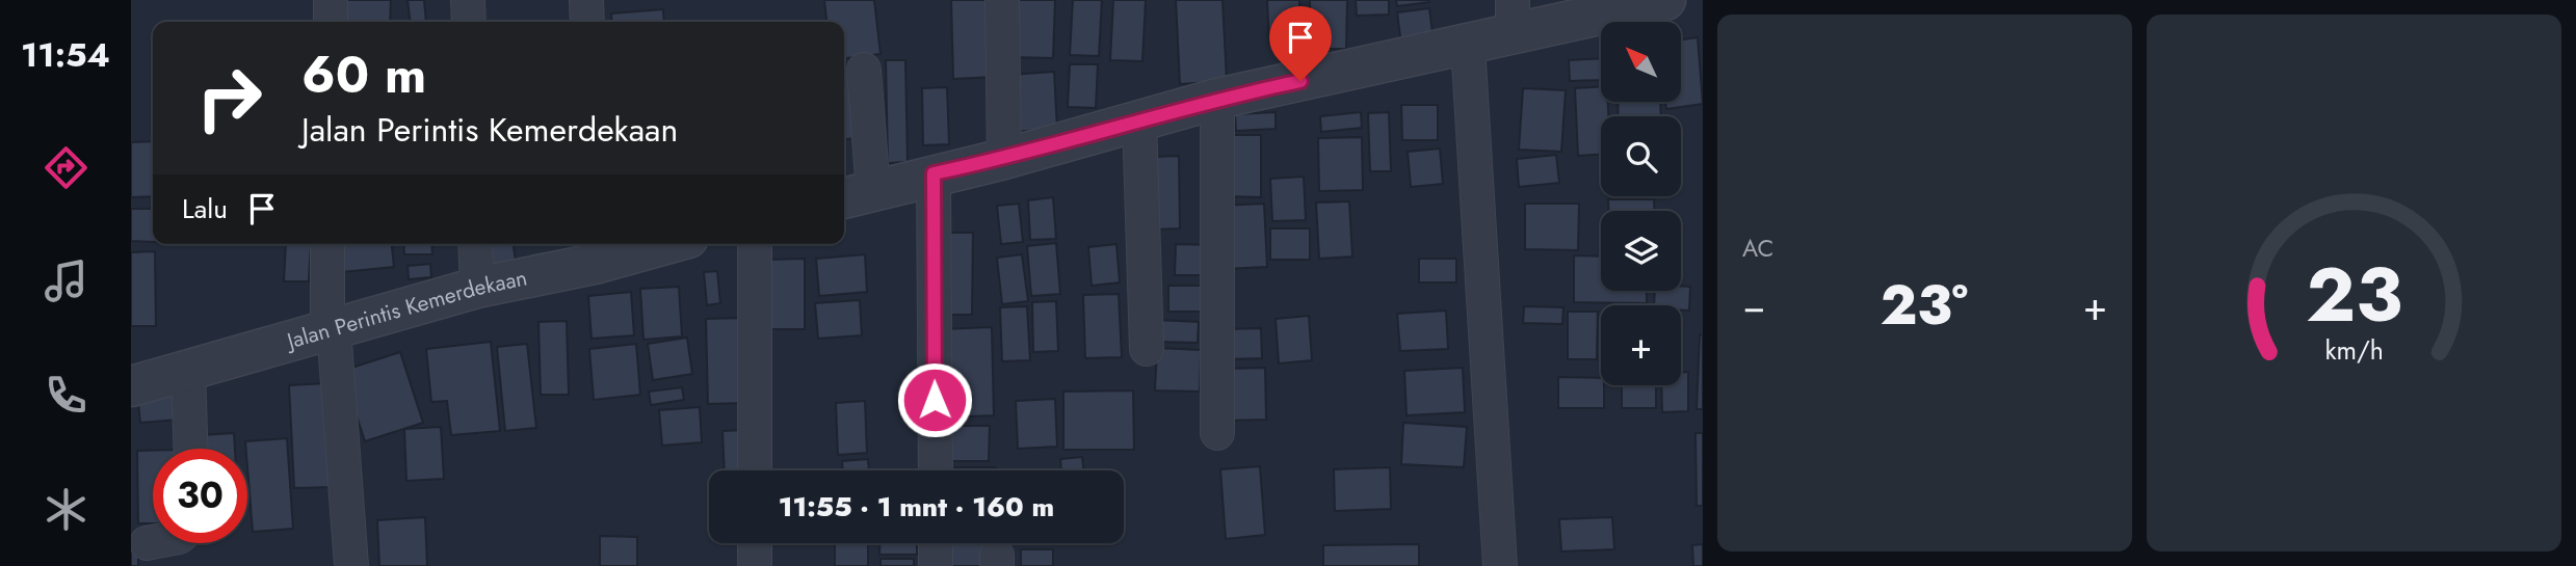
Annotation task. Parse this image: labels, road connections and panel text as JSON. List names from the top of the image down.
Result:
{
  "streets": {
    "street": ["Jalan Perintis Kemerdekaan"]
  },
  "north": "top left",
  "page": {
    "tabs": "11:54",
    "tile": "AC",
    "map_buttons": "+",
    "turn": ["60 m", "Jalan Perintis Kemerdekaan"],
    "then": "Lalu",
    "heat": ["−", "23°", "+"],
    "limit": "30",
    "trip": "11:55 · 1 mnt · 160 m",
    "gauge": ["23", "km/h"]
  }
}
